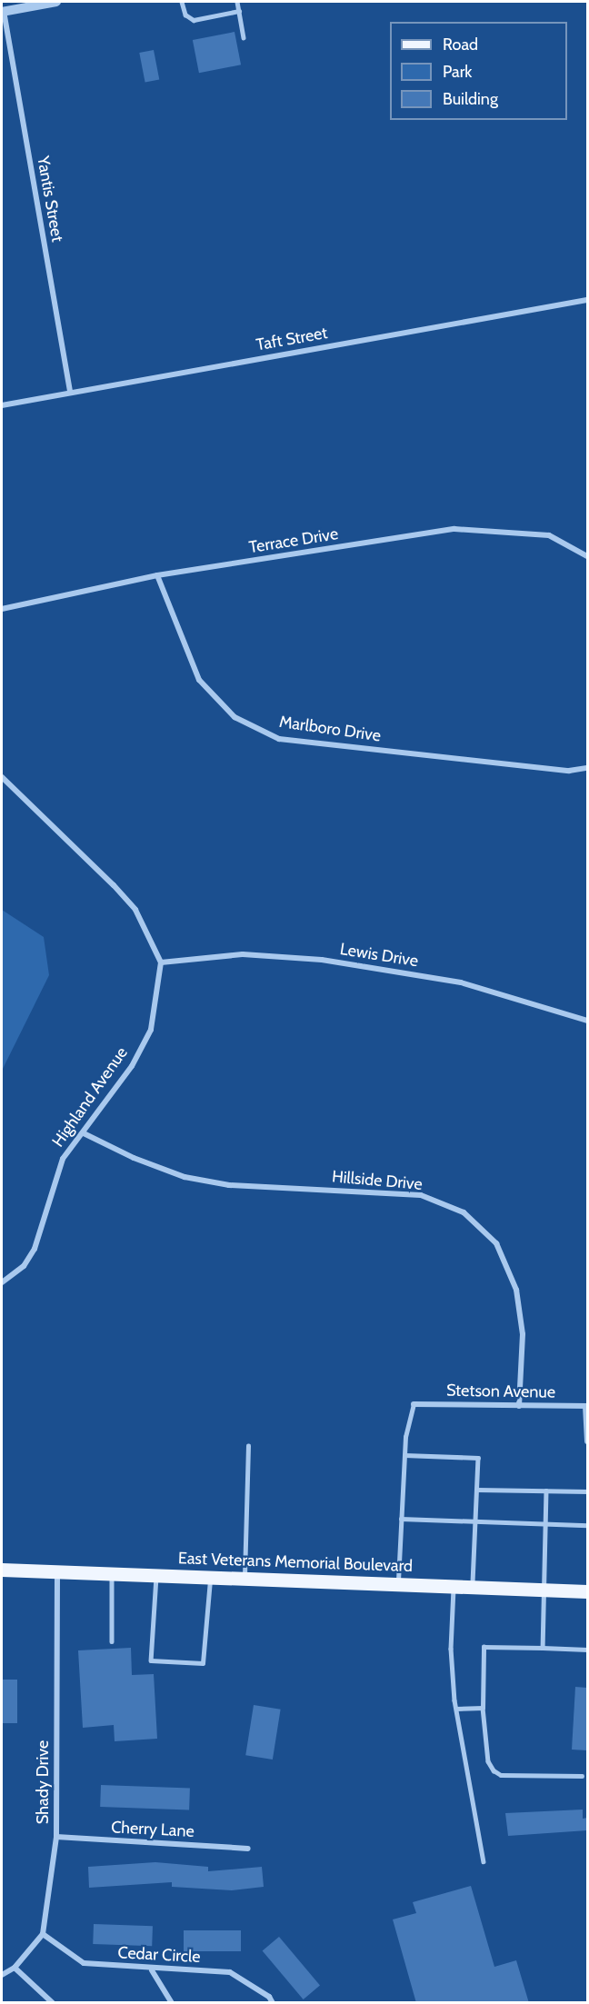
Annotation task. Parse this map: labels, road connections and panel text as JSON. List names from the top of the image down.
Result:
{
  "streets": {
    "main road": ["East Veterans Memorial Boulevard"],
    "street": [
      "Yantis Street",
      "Taft Street",
      "Terrace Drive",
      "Marlboro Drive",
      "Lewis Drive",
      "Highland Avenue",
      "Hillside Drive",
      "Stetson Avenue",
      "Shady Drive",
      "Cherry Lane",
      "Cedar Circle"
    ]
  },
  "crossings": [
    ["Yantis Street", "Taft Street"],
    ["Terrace Drive", "Marlboro Drive"],
    ["Lewis Drive", "Highland Avenue"],
    ["Highland Avenue", "Hillside Drive"],
    ["Hillside Drive", "Stetson Avenue"],
    ["East Veterans Memorial Boulevard", "Shady Drive"],
    ["Shady Drive", "Cherry Lane"],
    ["Shady Drive", "Cedar Circle"]
  ],
  "legend": ["Road", "Park", "Building"]
}
